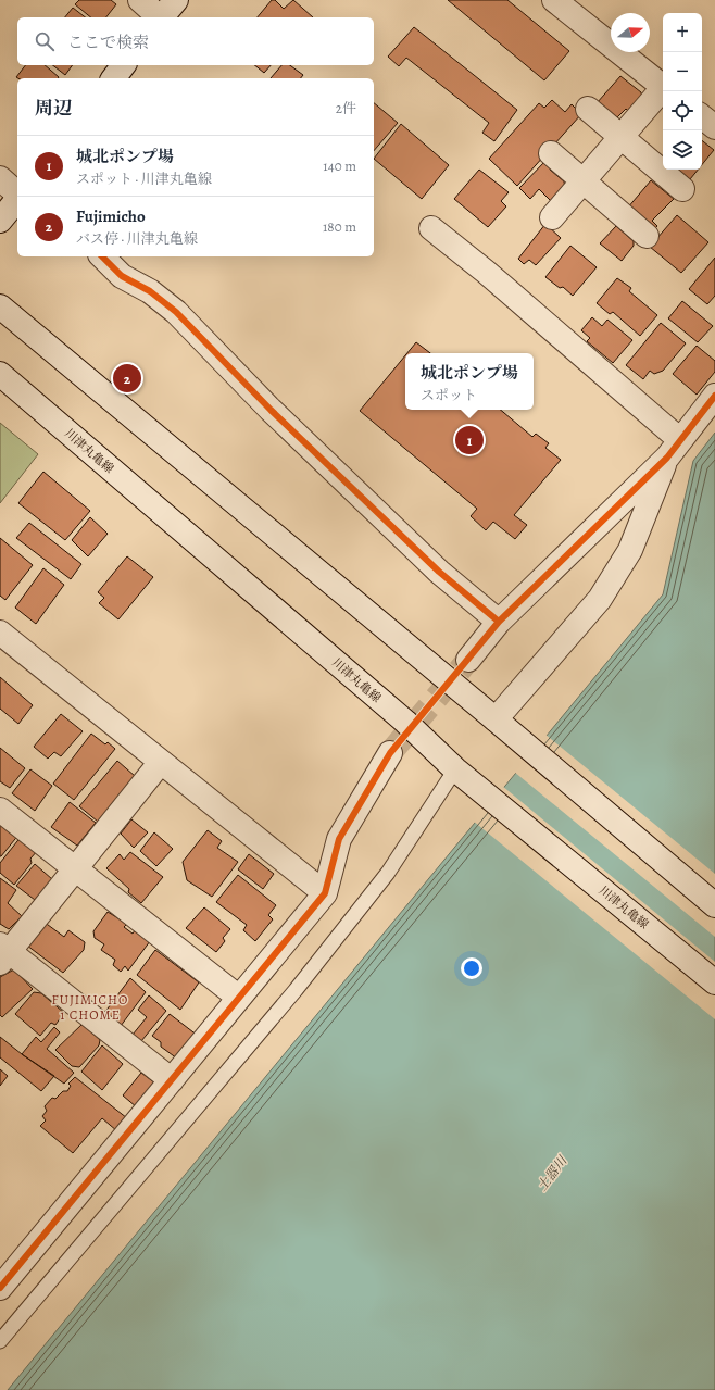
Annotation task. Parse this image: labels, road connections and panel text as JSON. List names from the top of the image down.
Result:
{
  "streets": {
    "street": ["川津丸亀線"]
  },
  "districts": ["FUJIMICHO 1 CHOME"],
  "water": ["土器川"],
  "north": "right",
  "page": {
    "map_buttons": ["+", "−"],
    "search": "ここで検索",
    "heading": ["周辺", "2件"],
    "list": [
      {
        "mark": "1",
        "name": "城北ポンプ場",
        "note": "スポット · 川津丸亀線",
        "value": "140 m"
      },
      {
        "mark": "2",
        "name": "Fujimicho",
        "note": "バス停 · 川津丸亀線",
        "value": "180 m"
      }
    ],
    "popup": ["城北ポンプ場", "スポット"],
    "pins": ["2", "1"]
  }
}
